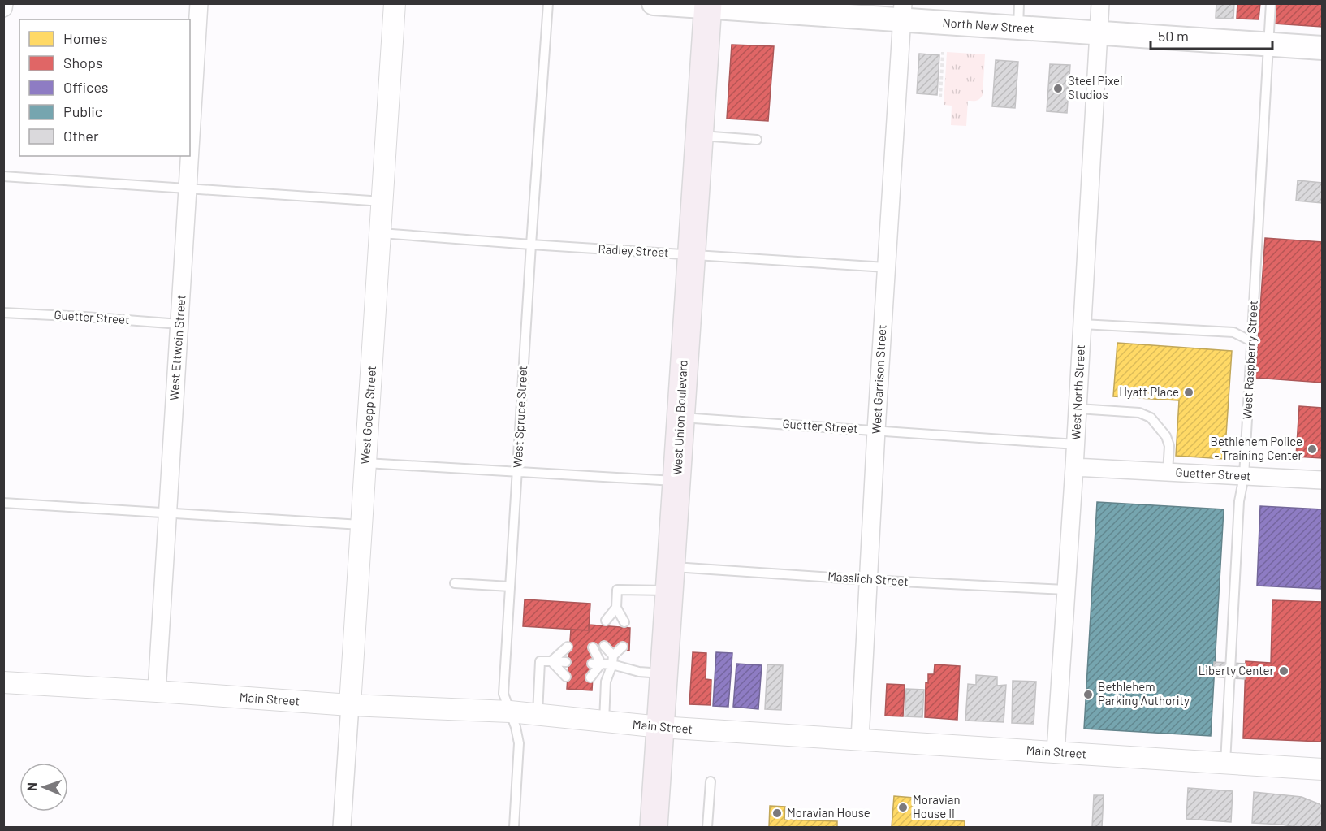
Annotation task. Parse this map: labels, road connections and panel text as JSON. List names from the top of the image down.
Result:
{
  "streets": {
    "main road": ["North New Street", "West Union Boulevard"],
    "street": [
      "Guetter Street",
      "West Ettwein Street",
      "West Garrison Street",
      "West North Street",
      "West Goepp Street",
      "Main Street"
    ],
    "lane": [
      "Radley Street",
      "West Raspberry Street",
      "West Spruce Street",
      "Masslich Street"
    ]
  },
  "crossings": [
    ["North New Street", "West Raspberry Street"],
    ["North New Street", "West Garrison Street"],
    ["North New Street", "West North Street"],
    ["North New Street", "West Union Boulevard"],
    ["Radley Street", "West Garrison Street"],
    ["Radley Street", "West Goepp Street"],
    ["Radley Street", "West Spruce Street"],
    ["Radley Street", "West Union Boulevard"],
    ["Guetter Street", "West Ettwein Street"],
    ["Guetter Street", "West Raspberry Street"],
    ["Guetter Street", "West Garrison Street"],
    ["Guetter Street", "West North Street"],
    ["Guetter Street", "West Union Boulevard"],
    ["West Ettwein Street", "Main Street"],
    ["West Raspberry Street", "Main Street"],
    ["West Garrison Street", "Masslich Street"],
    ["West Garrison Street", "Main Street"],
    ["West North Street", "Masslich Street"],
    ["West North Street", "Main Street"],
    ["West Goepp Street", "Main Street"],
    ["West Spruce Street", "Main Street"],
    ["West Union Boulevard", "Masslich Street"],
    ["West Union Boulevard", "Main Street"]
  ],
  "places": [
    "Steel Pixel Studios",
    "Hyatt Place",
    "Bethlehem Police - Training Center",
    "Liberty Center",
    "Bethlehem Parking Authority",
    "Moravian House II",
    "Moravian House"
  ],
  "legend": [
    "Homes",
    "Shops",
    "Offices",
    "Public",
    "Other"
  ],
  "scale_bar": "50 m",
  "north": "left"
}
